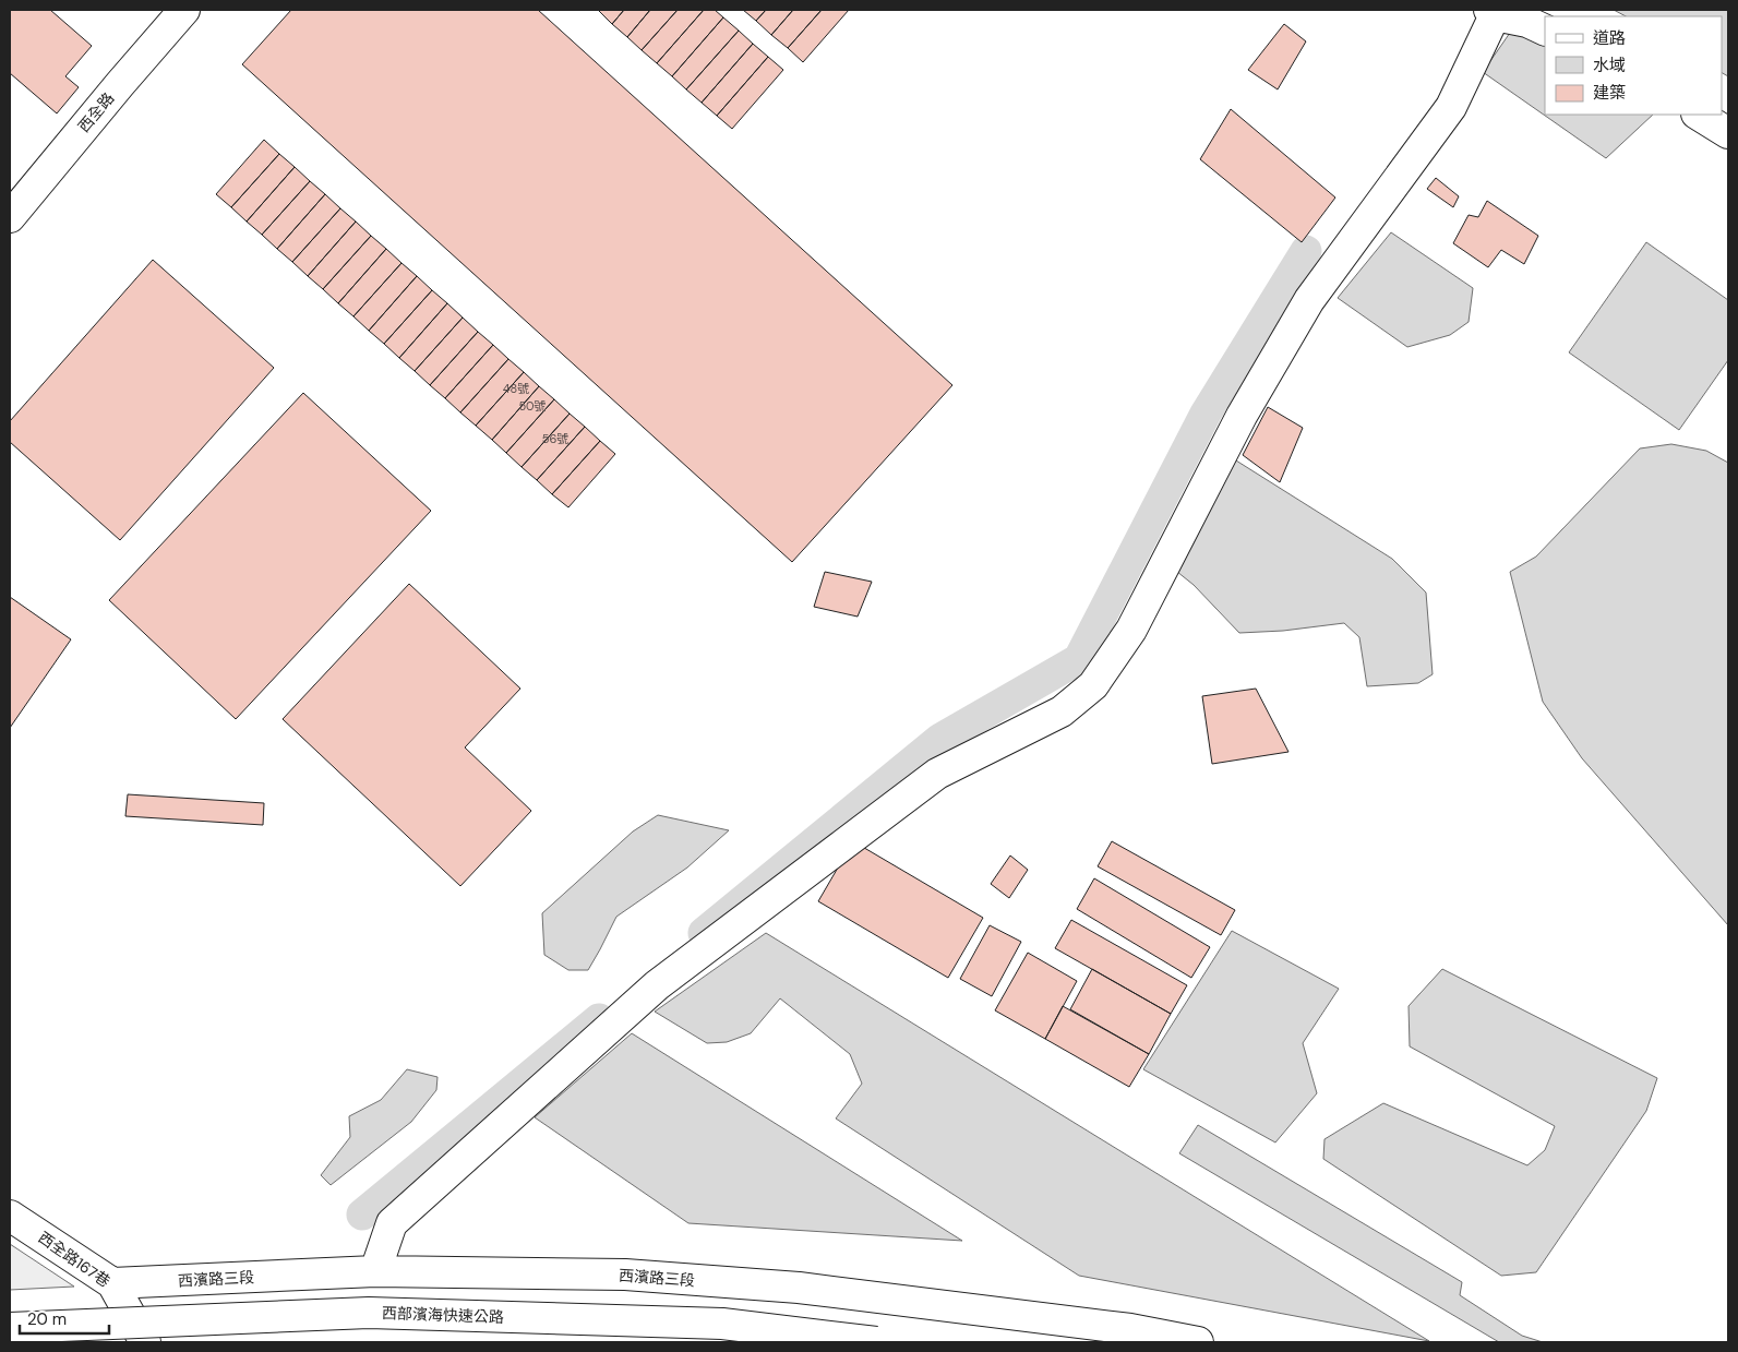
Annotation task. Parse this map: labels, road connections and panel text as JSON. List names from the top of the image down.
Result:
{
  "streets": {
    "main road": [
      "西全路",
      "西全路167巷",
      "西濱路三段",
      "西部濱海快速公路"
    ]
  },
  "crossings": [
    ["西全路167巷", "西濱路三段"]
  ],
  "house_numbers": ["48號", "50號", "56號"],
  "legend": ["道路", "水域", "建築"],
  "scale_bar": "20 m"
}
